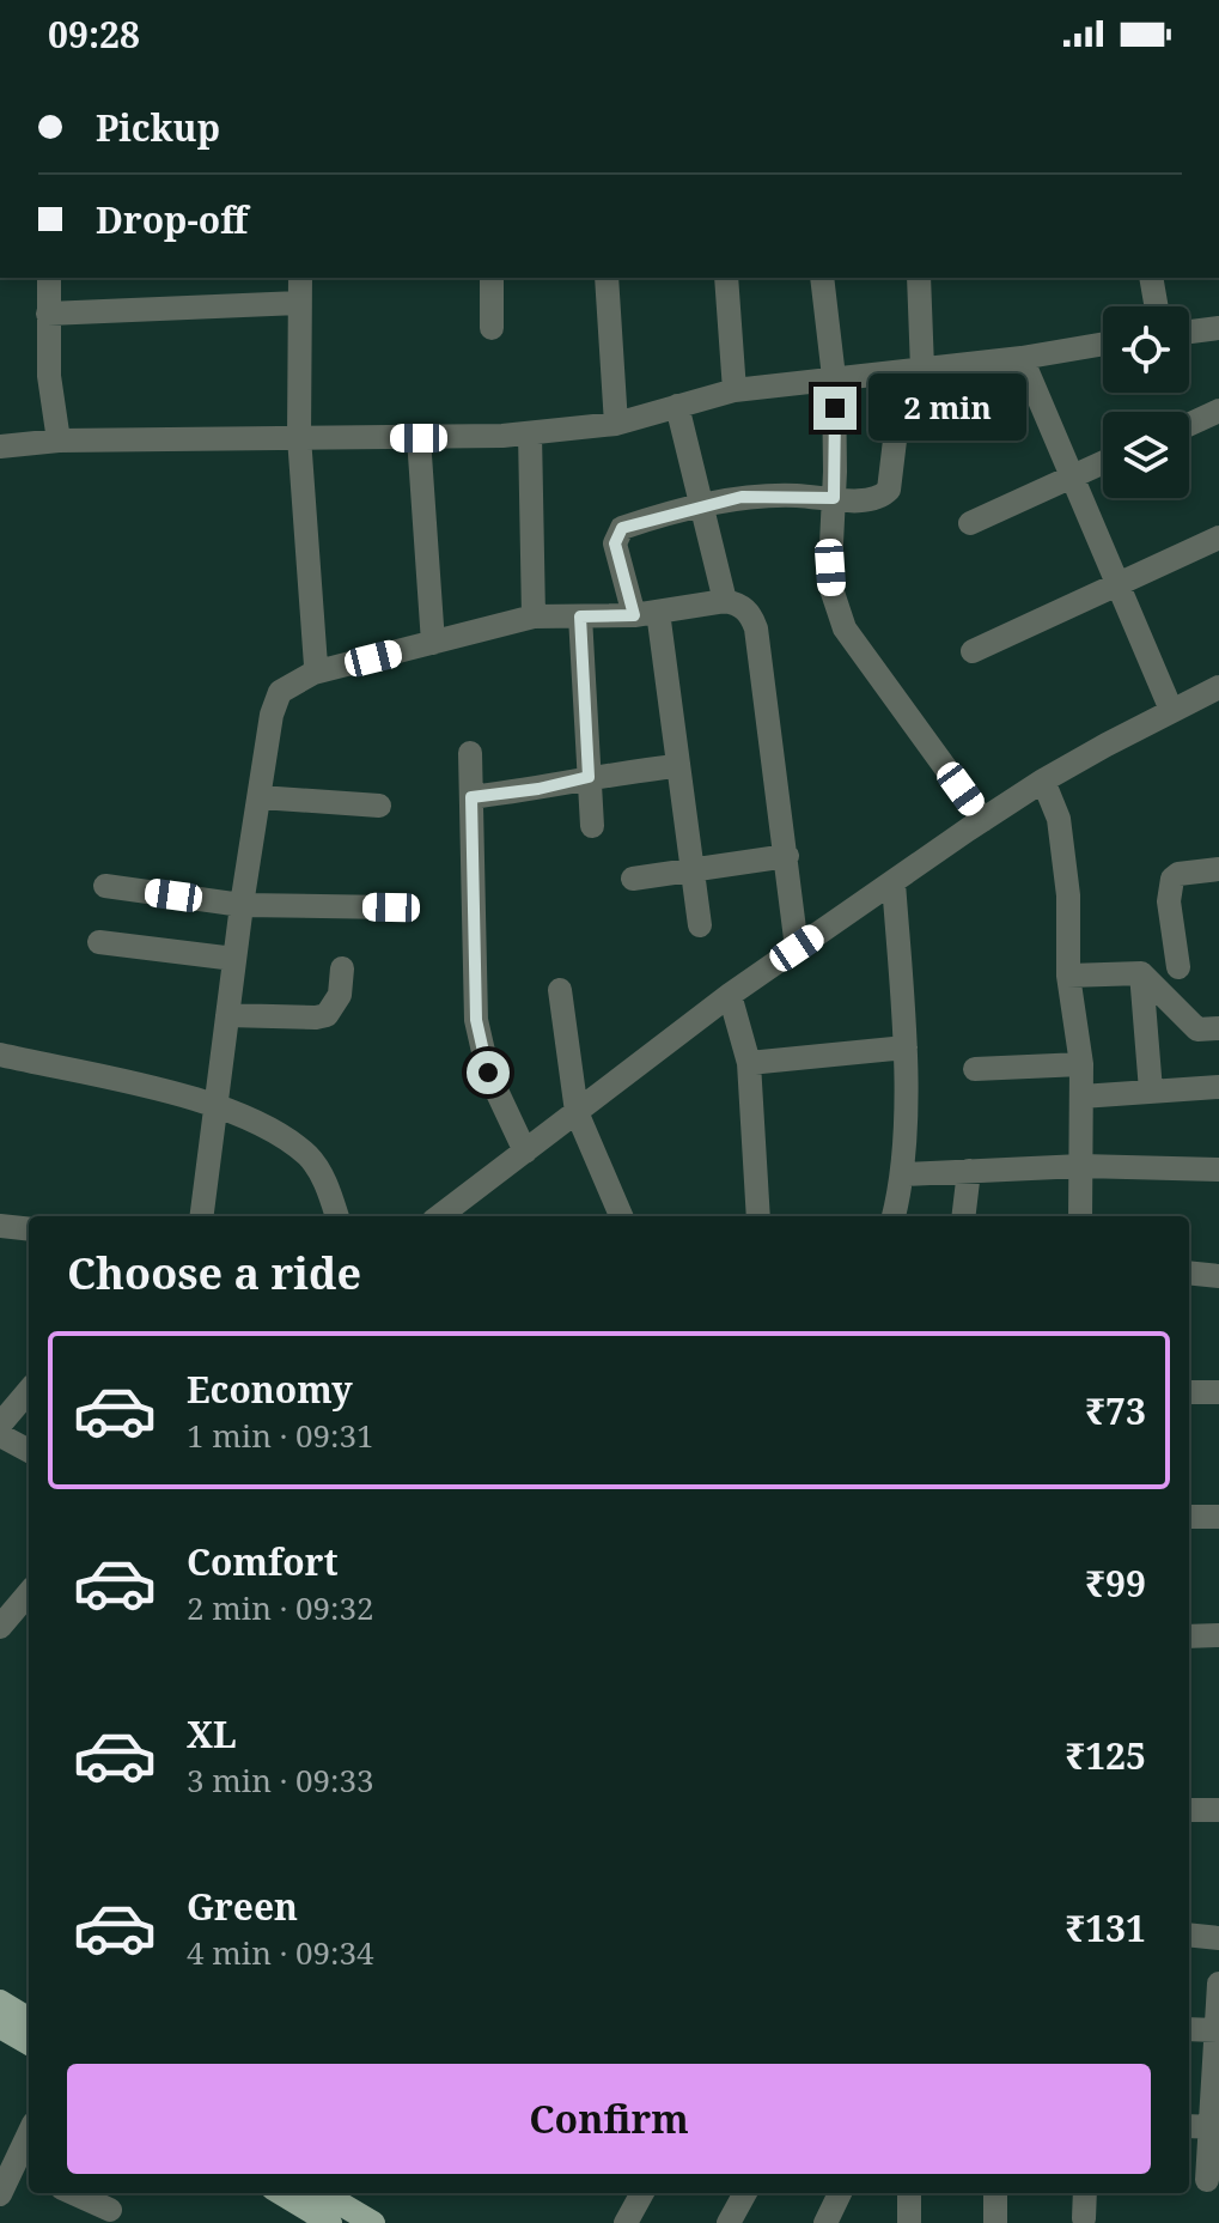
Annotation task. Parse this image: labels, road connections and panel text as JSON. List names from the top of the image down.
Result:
{
  "page": {
    "status": "09:28",
    "banner": ["Pickup", "Drop-off"],
    "bubble": "2 min",
    "heading": "Choose a ride",
    "list": [
      {
        "name": "Economy",
        "note": "1 min · 09:31",
        "value": "₹73"
      },
      {
        "name": "Comfort",
        "note": "2 min · 09:32",
        "value": "₹99"
      },
      {
        "name": "XL",
        "note": "3 min · 09:33",
        "value": "₹125"
      },
      {
        "name": "Green",
        "note": "4 min · 09:34",
        "value": "₹131"
      }
    ],
    "buttons": "Confirm"
  }
}
